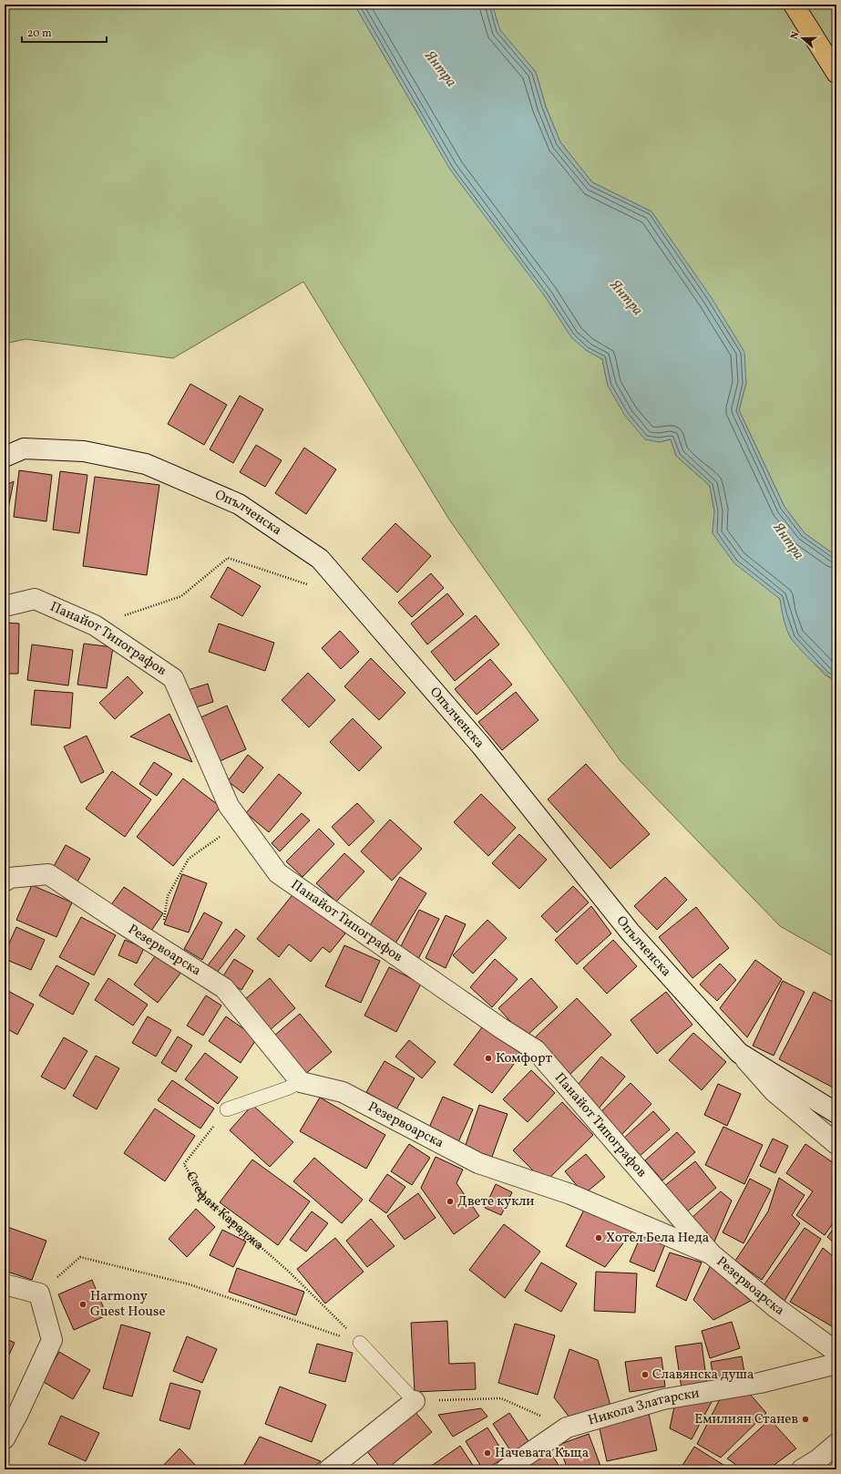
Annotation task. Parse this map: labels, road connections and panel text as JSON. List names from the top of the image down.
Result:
{
  "streets": {
    "street": [
      "Опълченска",
      "Панайот Типографов",
      "Резервоарска",
      "Никола Златарски"
    ],
    "path": ["Стефан Караджа"]
  },
  "crossings": [
    ["Панайот Типографов", "Резервоарска"]
  ],
  "water": ["Янтра"],
  "places": [
    "Комфорт",
    "Двете кукли",
    "Xотел Бела Неда",
    "Harmony Guest House",
    "Славянска душа",
    "Емилиян Станев",
    "Начевата Къща"
  ],
  "scale_bar": "20 m",
  "north": "left"
}
